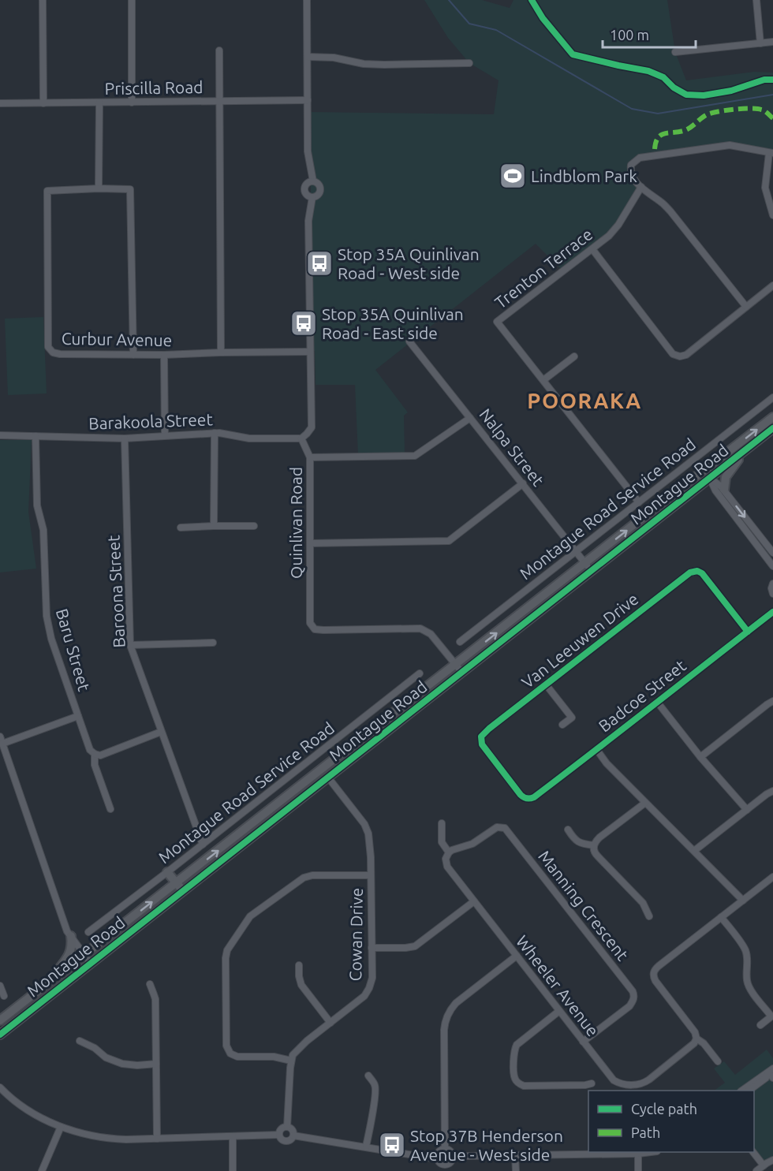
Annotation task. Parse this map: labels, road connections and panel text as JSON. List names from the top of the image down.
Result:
{
  "streets": {
    "main road": ["Montague Road"],
    "street": [
      "Priscilla Road",
      "Trenton Terrace",
      "Curbur Avenue",
      "Barakoola Street",
      "Nalpa Street",
      "Montague Road Service Road",
      "Quinlivan Road",
      "Baroona Street",
      "Van Leeuwen Drive",
      "Baru Street",
      "Badcoe Street",
      "Manning Crescent",
      "Cowan Drive",
      "Wheeler Avenue"
    ]
  },
  "crossings": [
    ["Trenton Terrace", "Montague Road Service Road"],
    ["Barakoola Street", "Quinlivan Road"],
    ["Barakoola Street", "Baroona Street"],
    ["Barakoola Street", "Baru Street"],
    ["Nalpa Street", "Montague Road"],
    ["Nalpa Street", "Montague Road Service Road"],
    ["Montague Road", "Quinlivan Road"],
    ["Montague Road", "Cowan Drive"],
    ["Montague Road Service Road", "Baroona Street"],
    ["Van Leeuwen Drive", "Badcoe Street"],
    ["Manning Crescent", "Wheeler Avenue"]
  ],
  "districts": ["POORAKA"],
  "places": {
    "sports": ["Lindblom Park"],
    "bus stop": ["Stop 35A Quinlivan Road - West side", "Stop 35A Quinlivan Road - East side", "Stop 37B Henderson Avenue - West side"]
  },
  "legend": ["Cycle path", "Path"],
  "scale_bar": "100 m"
}
